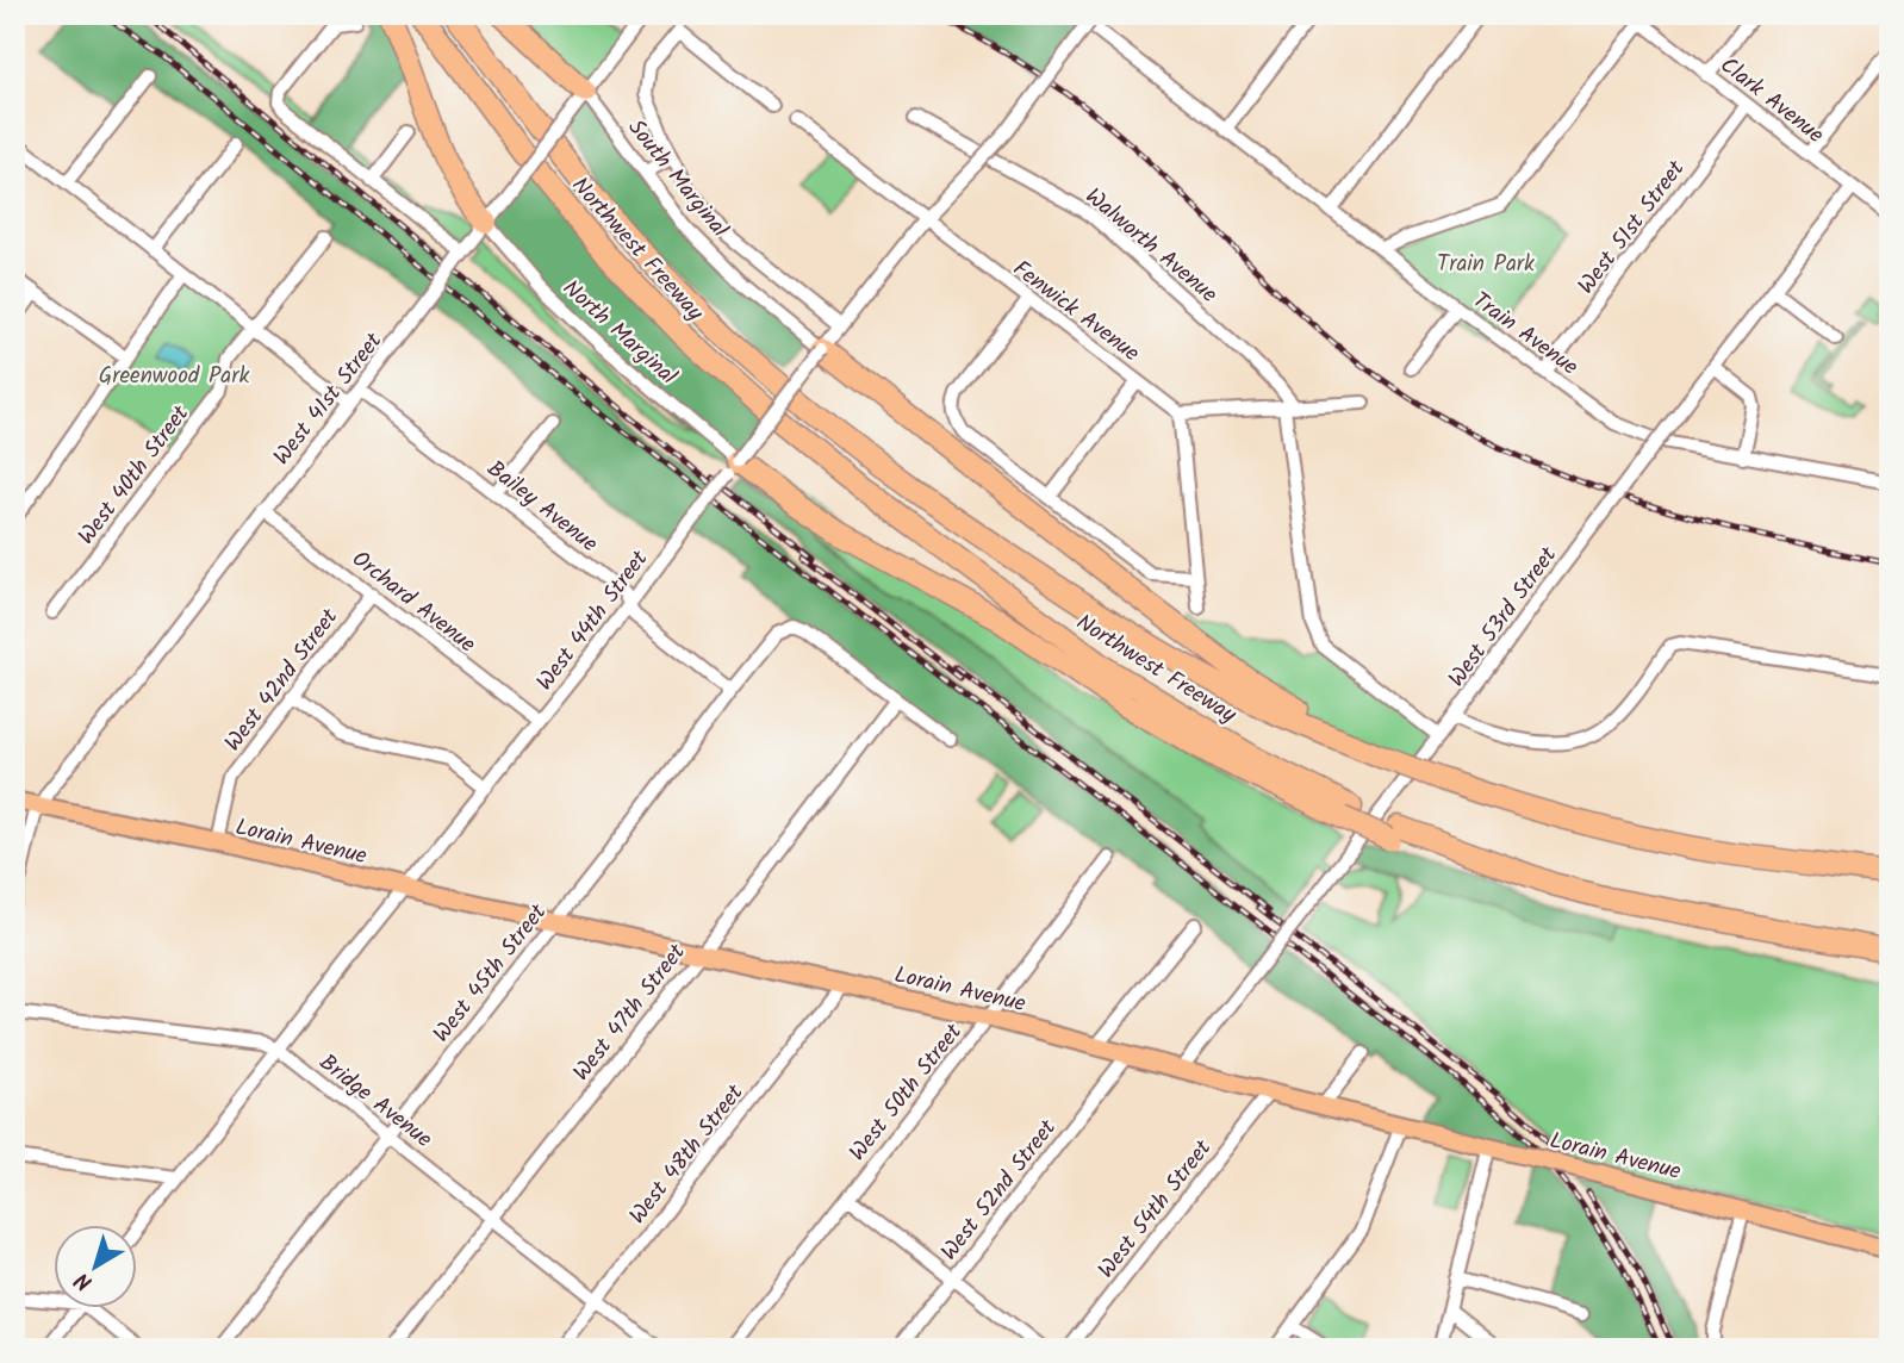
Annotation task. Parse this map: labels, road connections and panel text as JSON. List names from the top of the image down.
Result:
{
  "streets": {
    "highway": ["Northwest Freeway"],
    "main road": ["Lorain Avenue"],
    "street": [
      "Clark Avenue",
      "South Marginal",
      "West 51st Street",
      "Walworth Avenue",
      "Fenwick Avenue",
      "North Marginal",
      "Train Avenue",
      "West 41st Street",
      "West 40th Street",
      "Bailey Avenue",
      "Orchard Avenue",
      "West 53rd Street",
      "West 44th Street",
      "West 42nd Street",
      "West 45th Street",
      "West 47th Street",
      "West 50th Street",
      "Bridge Avenue",
      "West 48th Street",
      "West 52nd Street",
      "West 54th Street"
    ]
  },
  "crossings": [
    ["Clark Avenue", "West 51st Street"],
    ["Clark Avenue", "West 53rd Street"],
    ["South Marginal", "West 41st Street"],
    ["South Marginal", "West 44th Street"],
    ["West 51st Street", "Train Avenue"],
    ["Fenwick Avenue", "West 44th Street"],
    ["North Marginal", "West 41st Street"],
    ["North Marginal", "West 44th Street"],
    ["West 41st Street", "Bailey Avenue"],
    ["West 41st Street", "Orchard Avenue"],
    ["West 41st Street", "Lorain Avenue"],
    ["Bailey Avenue", "West 44th Street"],
    ["Bailey Avenue", "West 45th Street"],
    ["Orchard Avenue", "West 44th Street"],
    ["Orchard Avenue", "West 42nd Street"],
    ["West 53rd Street", "Lorain Avenue"],
    ["West 44th Street", "Lorain Avenue"],
    ["West 44th Street", "Bridge Avenue"],
    ["West 42nd Street", "Lorain Avenue"],
    ["Lorain Avenue", "West 45th Street"],
    ["Lorain Avenue", "West 47th Street"],
    ["Lorain Avenue", "West 50th Street"],
    ["Lorain Avenue", "West 48th Street"],
    ["Lorain Avenue", "West 52nd Street"],
    ["Lorain Avenue", "West 54th Street"],
    ["West 45th Street", "West 47th Street"],
    ["West 45th Street", "Bridge Avenue"],
    ["West 47th Street", "Bridge Avenue"],
    ["Bridge Avenue", "West 48th Street"]
  ],
  "parks": ["Train Park", "Greenwood Park"],
  "north": "bottom left"
}
